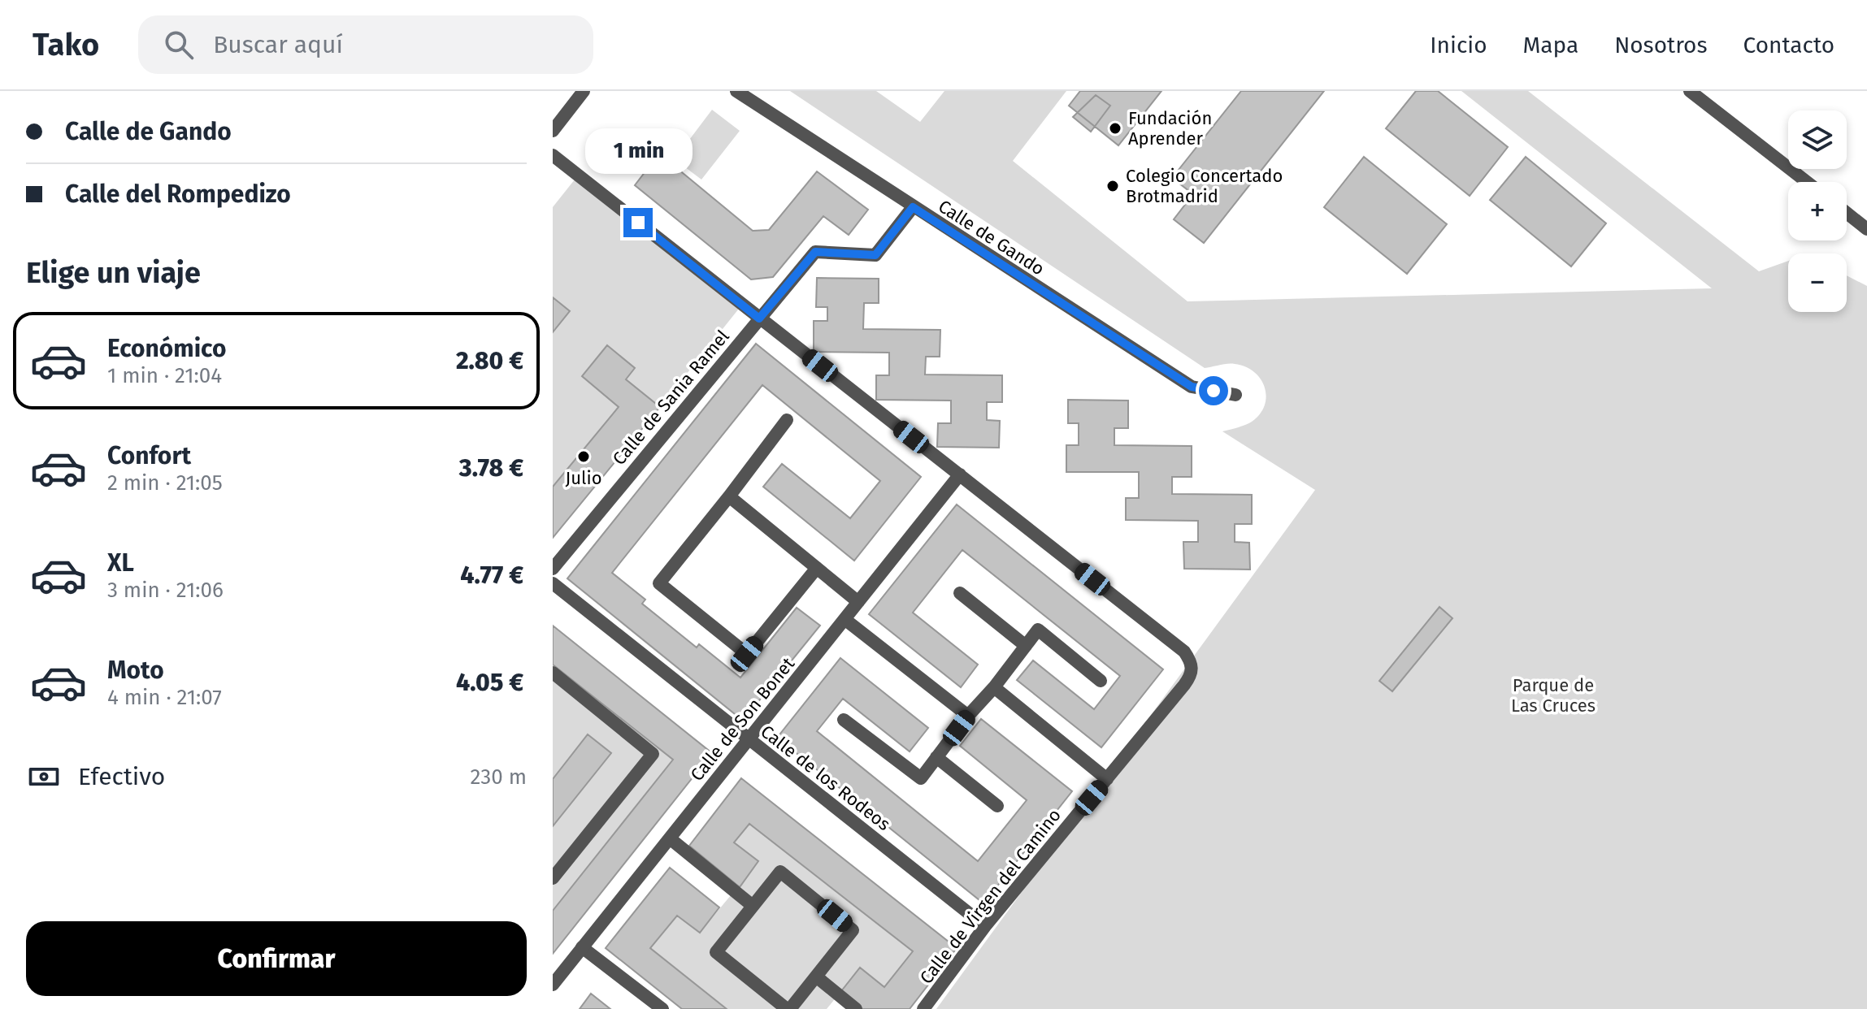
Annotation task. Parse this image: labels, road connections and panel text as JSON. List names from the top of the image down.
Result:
{
  "streets": {
    "street": [
      "Calle de Gando",
      "Calle de Sania Ramel",
      "Calle de Son Bonet",
      "Calle de los Rodeos",
      "Calle de Virgen del Camino"
    ]
  },
  "crossings": [
    ["Calle de Gando", "Calle de Sania Ramel"],
    ["Calle de Son Bonet", "Calle de los Rodeos"],
    ["Calle de Son Bonet", "Calle de Virgen del Camino"],
    ["Calle de los Rodeos", "Calle de Virgen del Camino"]
  ],
  "parks": ["Parque de Las Cruces"],
  "places": ["Fundación Aprender", "Colegio Concertado Brotmadrid", "Julio"],
  "page": {
    "header": "Tako",
    "search": "Buscar aquí",
    "nav": [
      "Inicio",
      "Mapa",
      "Nosotros",
      "Contacto"
    ],
    "banner": ["Calle de Gando", "Calle del Rompedizo"],
    "map_buttons": ["+", "−"],
    "bubble": "1 min",
    "heading": "Elige un viaje",
    "list": [
      {
        "name": "Económico",
        "note": "1 min · 21:04",
        "value": "2.80 €"
      },
      {
        "name": "Confort",
        "note": "2 min · 21:05",
        "value": "3.78 €"
      },
      {
        "name": "XL",
        "note": "3 min · 21:06",
        "value": "4.77 €"
      },
      {
        "name": "Moto",
        "note": "4 min · 21:07",
        "value": "4.05 €"
      }
    ],
    "pay": ["Efectivo", "230 m"],
    "buttons": "Confirmar"
  }
}
